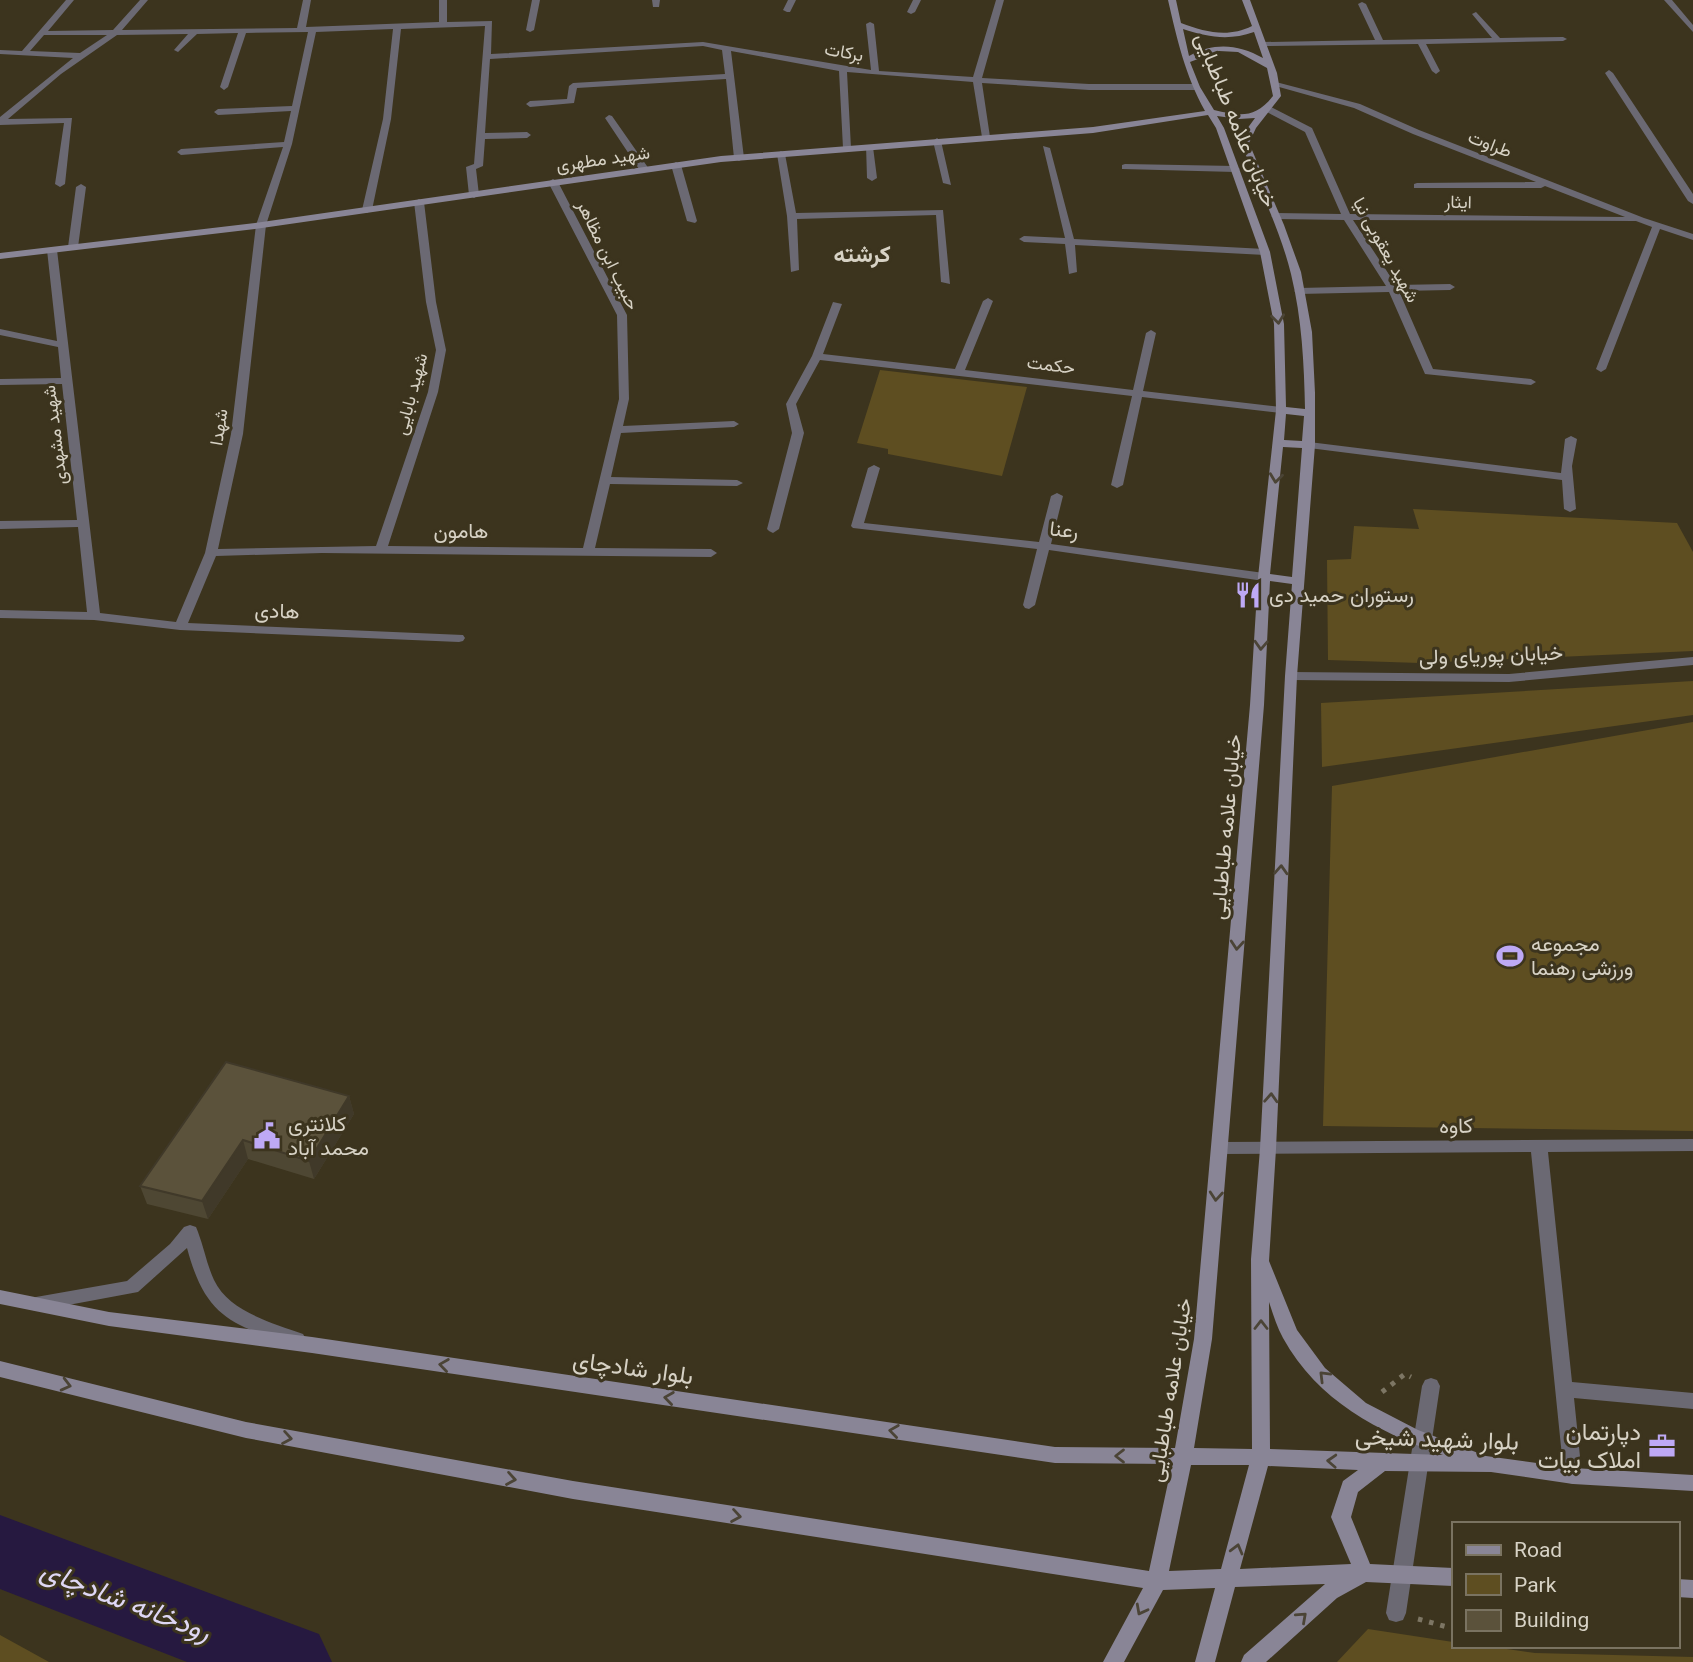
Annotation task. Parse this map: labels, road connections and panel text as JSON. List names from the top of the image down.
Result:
{
  "streets": {
    "street": [
      "برکات",
      "خیابان علامه طباطبایی",
      "طراوت",
      "شهید مطهری",
      "ایثار",
      "شهید یعقوبی نیا",
      "حبیب ابن مظاهر",
      "حکمت",
      "شهید بابایی",
      "شهدا",
      "شهید مشهدی",
      "رعنا",
      "هامون",
      "هادی",
      "خیابان پوریای ولی",
      "کاوه",
      "بلوار شادچای",
      "بلوار شهید شیخی"
    ]
  },
  "crossings": [
    ["برکات", "خیابان علامه طباطبایی"],
    ["برکات", "طراوت"],
    ["برکات", "شهید مطهری"],
    ["برکات", "شهید یعقوبی نیا"],
    ["خیابان علامه طباطبایی", "طراوت"],
    ["خیابان علامه طباطبایی", "شهید مطهری"],
    ["خیابان علامه طباطبایی", "ایثار"],
    ["خیابان علامه طباطبایی", "شهید یعقوبی نیا"],
    ["خیابان علامه طباطبایی", "حکمت"],
    ["خیابان علامه طباطبایی", "رعنا"],
    ["خیابان علامه طباطبایی", "خیابان پوریای ولی"],
    ["خیابان علامه طباطبایی", "کاوه"],
    ["خیابان علامه طباطبایی", "بلوار شادچای"],
    ["خیابان علامه طباطبایی", "بلوار شهید شیخی"],
    ["طراوت", "شهید مطهری"],
    ["طراوت", "ایثار"],
    ["طراوت", "شهید یعقوبی نیا"],
    ["شهید مطهری", "شهید یعقوبی نیا"],
    ["شهید مطهری", "حبیب ابن مظاهر"],
    ["شهید مطهری", "شهید بابایی"],
    ["شهید مطهری", "شهدا"],
    ["شهید مطهری", "شهید مشهدی"],
    ["ایثار", "شهید یعقوبی نیا"],
    ["حبیب ابن مظاهر", "هامون"],
    ["شهید بابایی", "هامون"],
    ["شهدا", "هامون"],
    ["شهدا", "هادی"],
    ["شهید مشهدی", "هادی"],
    ["بلوار شادچای", "بلوار شهید شیخی"]
  ],
  "districts": ["کرشته"],
  "water": ["رودخانه شادچای"],
  "places": {
    "restaurant": ["رستوران حمید دی"],
    "sports": ["مجموعه ورزشی رهنما"],
    "public building": ["کلانتری محمد آباد"],
    "office": ["دپارتمان املاک بیات"]
  },
  "legend": ["Road", "Park", "Building"]
}
